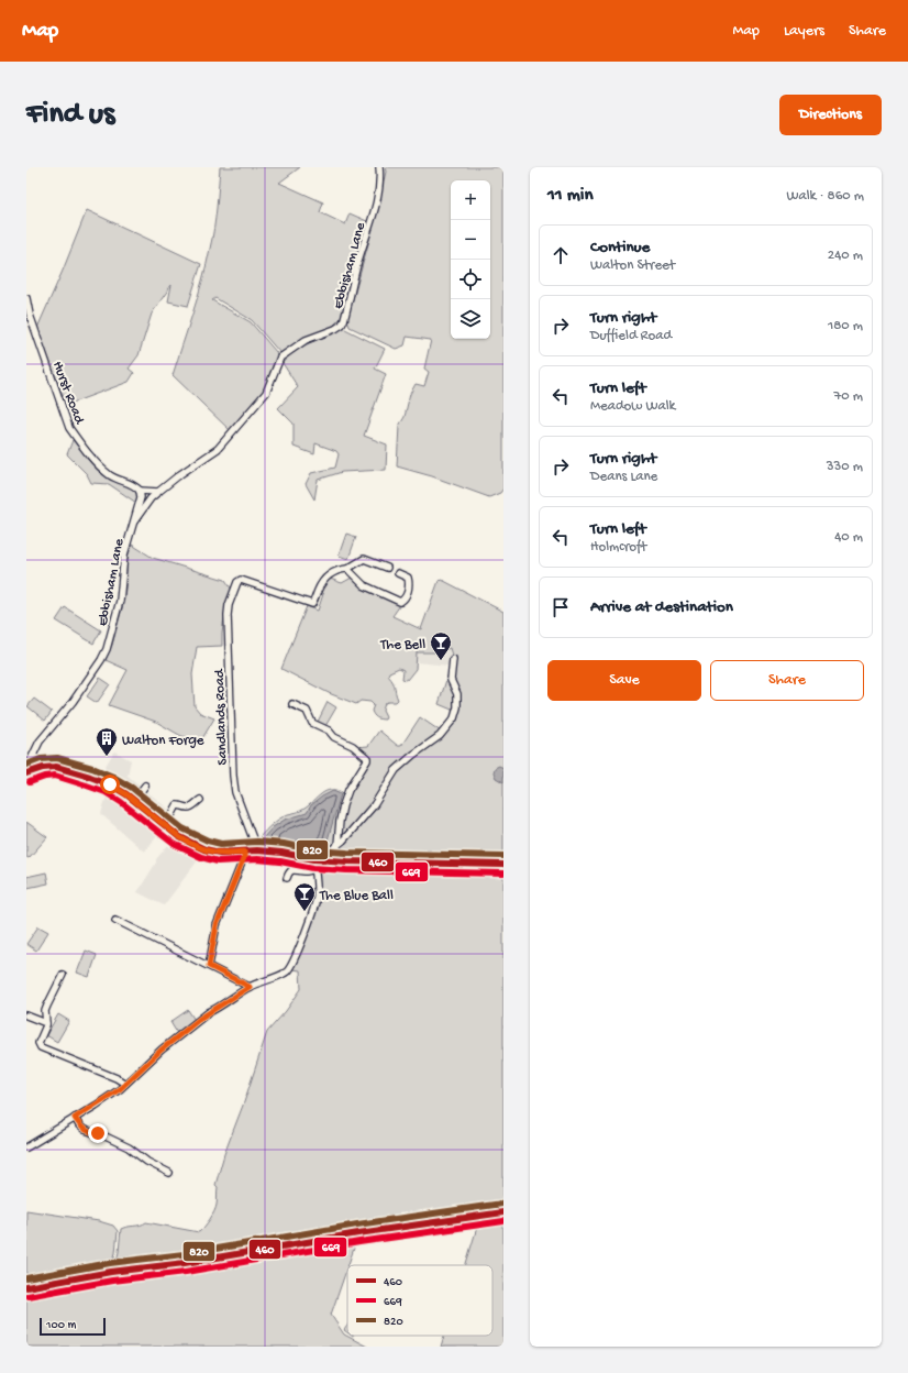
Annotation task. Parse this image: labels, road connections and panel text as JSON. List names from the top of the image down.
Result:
{
  "streets": {
    "street": ["Ebbisham Lane", "Hurst Road", "Sandlands Road"]
  },
  "crossings": [
    ["Ebbisham Lane", "Hurst Road"]
  ],
  "places": {
    "bar": ["The Bell", "The Blue Ball"],
    "building": ["Walton Forge"]
  },
  "lines": ["transit line 820", "transit line 460", "transit line 669"],
  "legend": ["460", "669", "820"],
  "scale_bar": "100 m",
  "page": {
    "header": "Map",
    "nav": ["Map", "Layers", "Share"],
    "buttons": [
      "Directions",
      ["Save", "Share"]
    ],
    "title": "Find us",
    "heading": ["11 min", "Walk · 860 m"],
    "map_buttons": ["+", "−"],
    "list": [
      ["Continue", "Walton Street", "240 m"],
      ["Turn right", "Duffield Road", "180 m"],
      ["Turn left", "Meadow Walk", "70 m"],
      ["Turn right", "Deans Lane", "330 m"],
      ["Turn left", "Holmcroft", "40 m"],
      "Arrive at destination"
    ],
    "scale": "100 m"
  }
}
